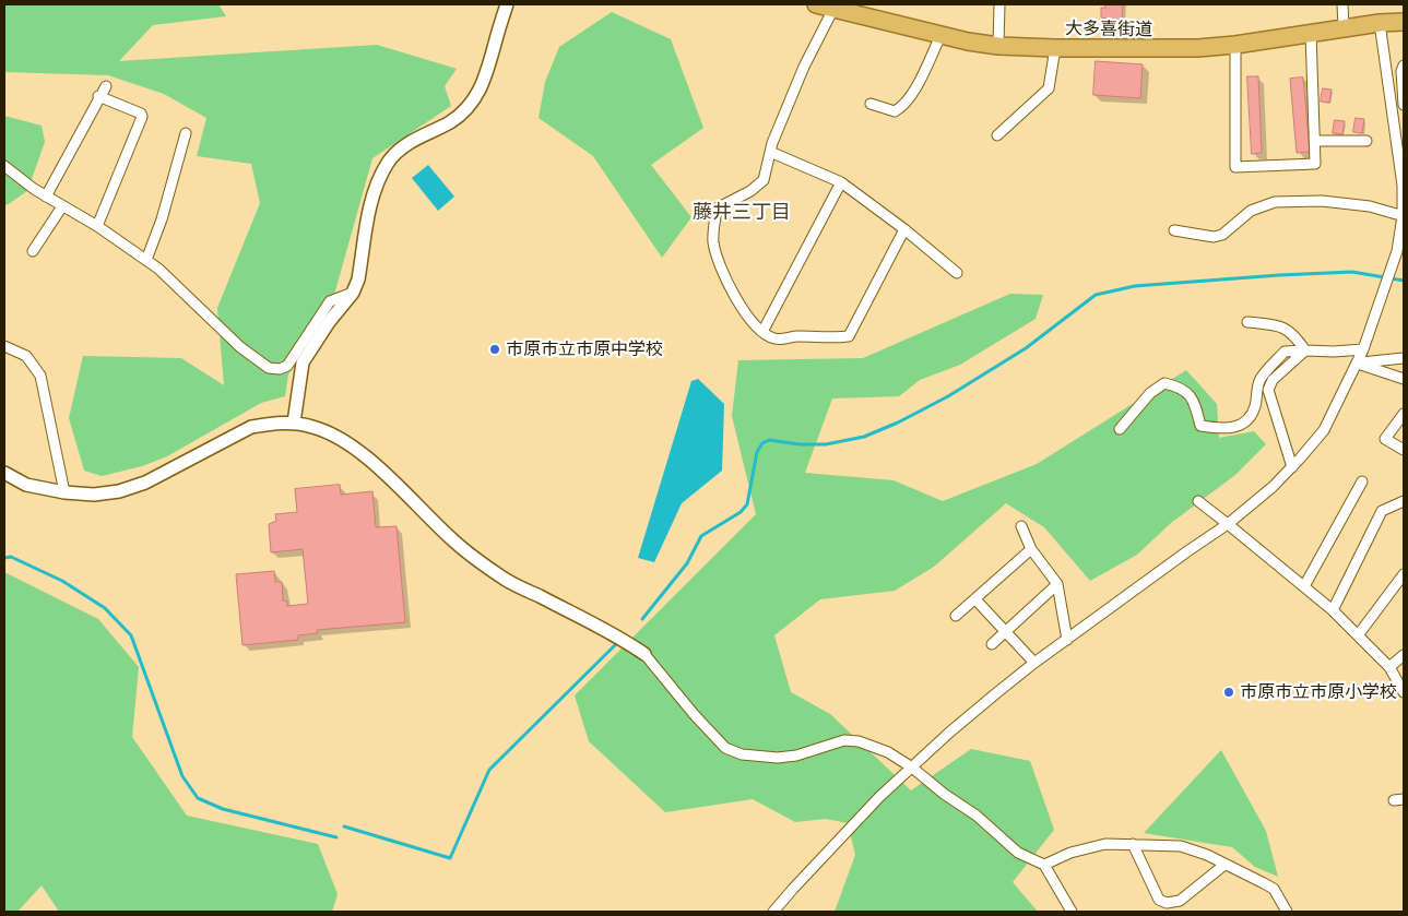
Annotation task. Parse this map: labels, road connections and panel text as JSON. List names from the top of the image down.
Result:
{
  "streets": {
    "highway": ["大多喜街道"]
  },
  "districts": ["藤井三丁目"],
  "places": ["市原市立市原中学校", "市原市立市原小学校"]
}
